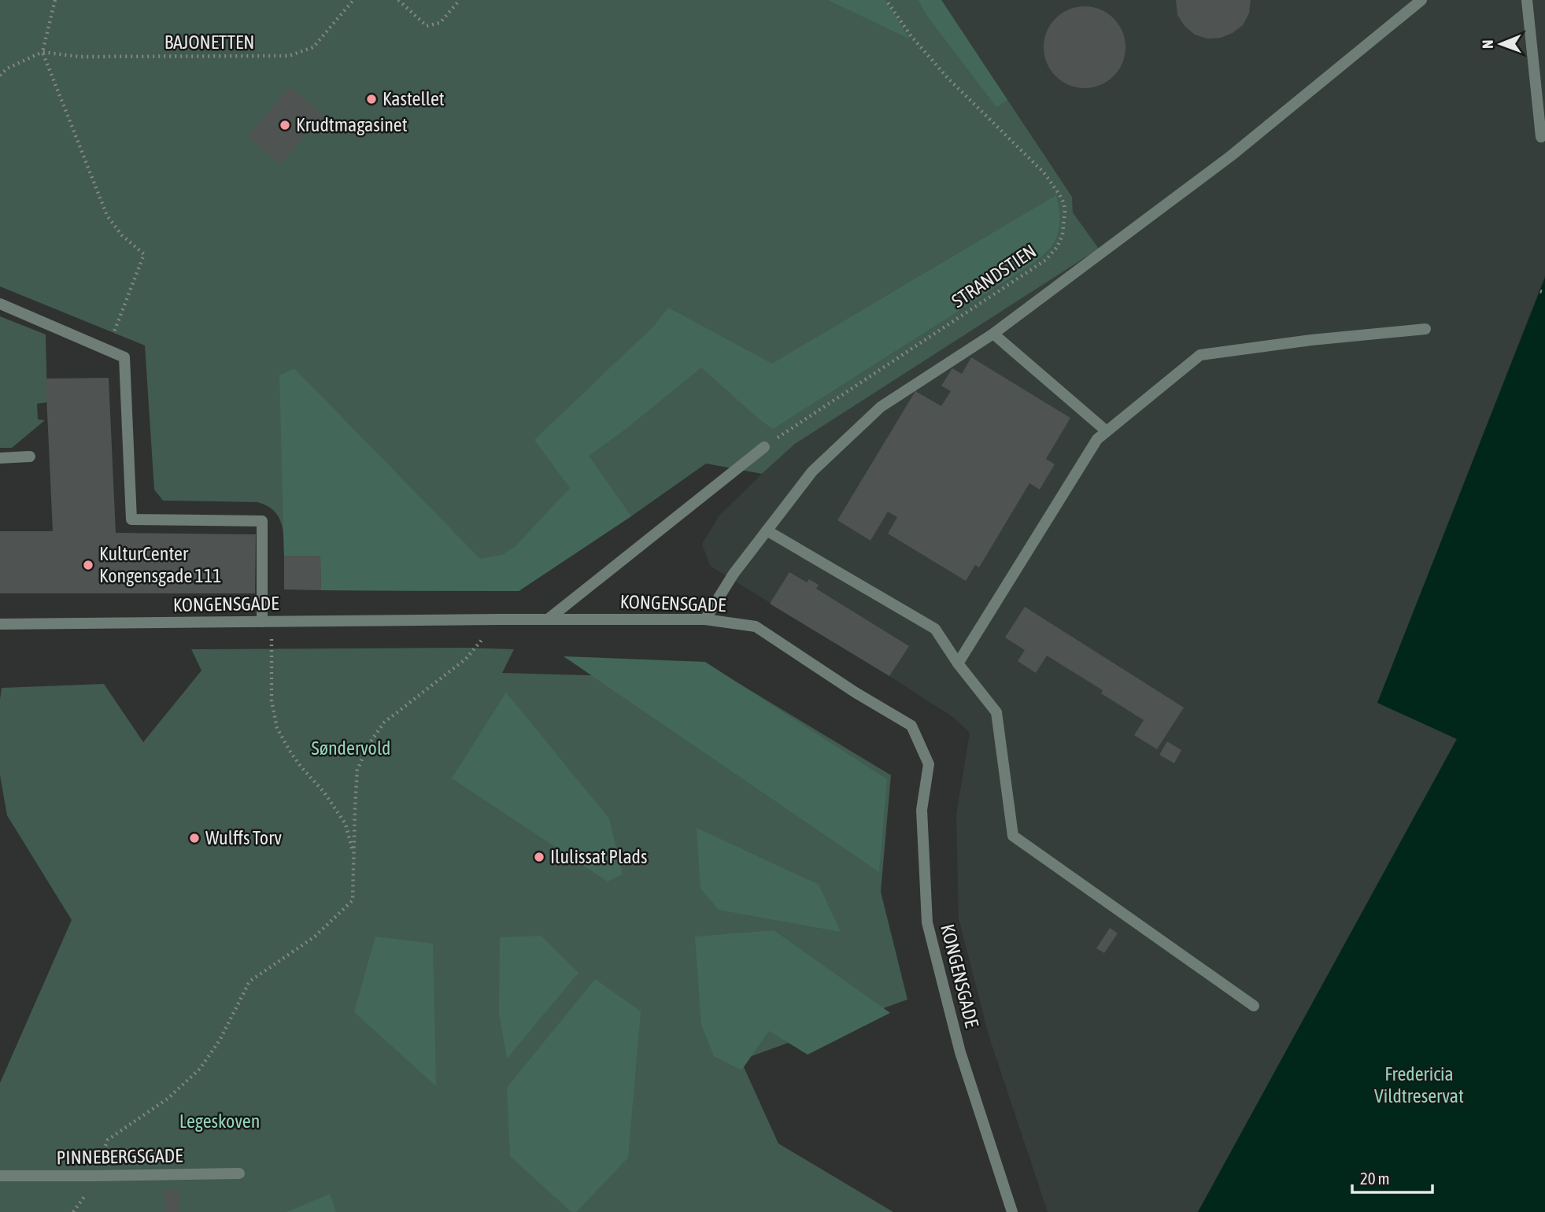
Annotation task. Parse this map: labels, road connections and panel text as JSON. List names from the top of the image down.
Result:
{
  "streets": {
    "street": ["KONGENSGADE", "PINNEBERGSGADE"],
    "path": ["BAJONETTEN", "STRANDSTIEN"]
  },
  "parks": ["Søndervold", "Fredericia Vildtreservat", "Legeskoven"],
  "places": [
    "Kastellet",
    "Krudtmagasinet",
    "KulturCenter Kongensgade 111",
    "Wulffs Torv",
    "Ilulissat Plads"
  ],
  "scale_bar": "20 m",
  "north": "left"
}
